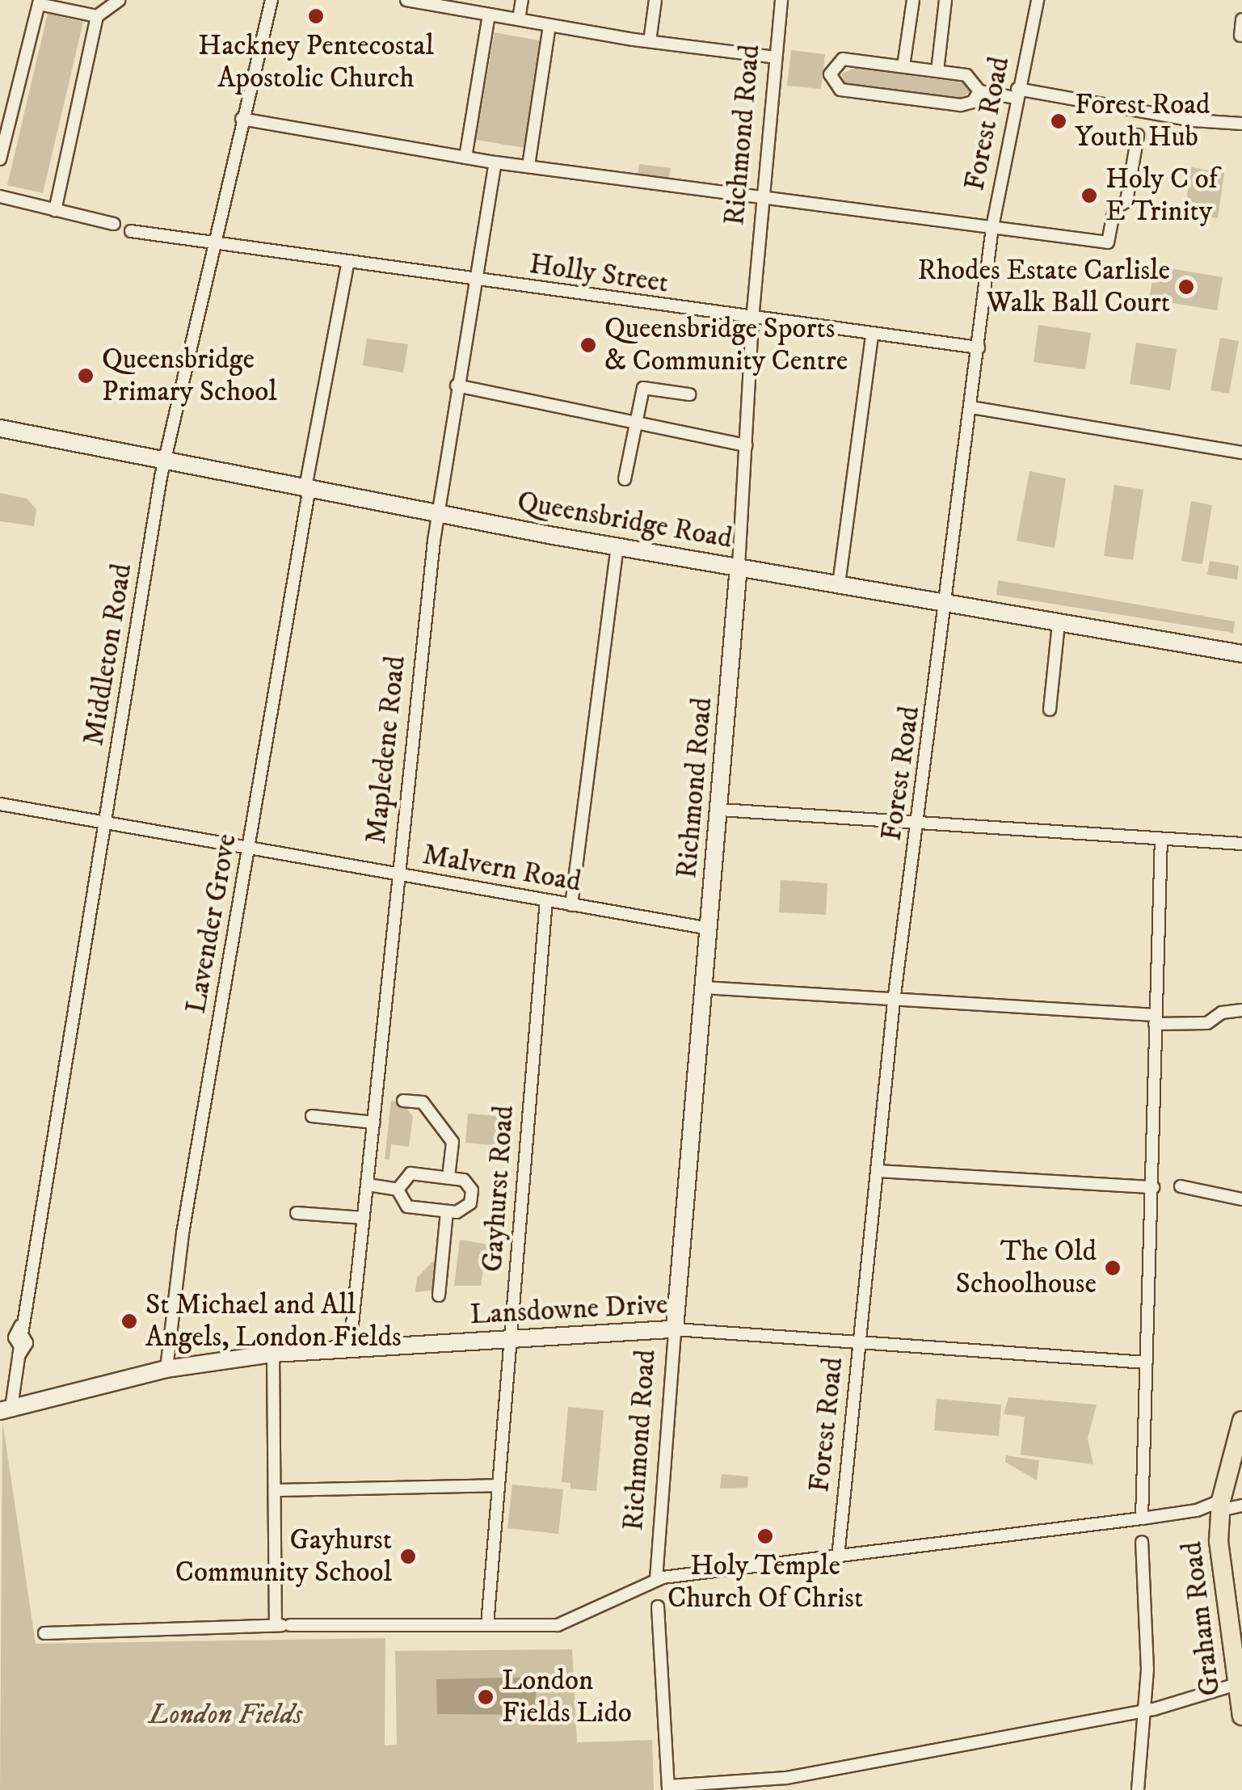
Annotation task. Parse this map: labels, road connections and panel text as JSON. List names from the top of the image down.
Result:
{
  "streets": {
    "main road": ["Graham Road"],
    "street": [
      "Forest Road",
      "Richmond Road",
      "Holly Street",
      "Queensbridge Road",
      "Middleton Road",
      "Mapledene Road",
      "Malvern Road",
      "Lavender Grove",
      "Gayhurst Road",
      "Lansdowne Drive"
    ]
  },
  "crossings": [
    ["Forest Road", "Holly Street"],
    ["Forest Road", "Queensbridge Road"],
    ["Forest Road", "Lansdowne Drive"],
    ["Richmond Road", "Holly Street"],
    ["Richmond Road", "Queensbridge Road"],
    ["Richmond Road", "Malvern Road"],
    ["Richmond Road", "Lansdowne Drive"],
    ["Holly Street", "Middleton Road"],
    ["Holly Street", "Mapledene Road"],
    ["Holly Street", "Lavender Grove"],
    ["Queensbridge Road", "Middleton Road"],
    ["Queensbridge Road", "Mapledene Road"],
    ["Queensbridge Road", "Lavender Grove"],
    ["Middleton Road", "Malvern Road"],
    ["Middleton Road", "Lansdowne Drive"],
    ["Mapledene Road", "Malvern Road"],
    ["Mapledene Road", "Lansdowne Drive"],
    ["Malvern Road", "Lavender Grove"],
    ["Malvern Road", "Gayhurst Road"],
    ["Lavender Grove", "Lansdowne Drive"],
    ["Gayhurst Road", "Lansdowne Drive"]
  ],
  "parks": ["London Fields"],
  "places": [
    "Hackney Pentecostal Apostolic Church",
    "Forest Road Youth Hub",
    "Holy C of E Trinity",
    "Rhodes Estate Carlisle Walk Ball Court",
    "Queensbridge Sports & Community Centre",
    "Queensbridge Primary School",
    "The Old Schoolhouse",
    "St Michael and All Angels, London Fields",
    "Holy Temple Church Of Christ",
    "Gayhurst Community School",
    "London Fields Lido"
  ]
}
